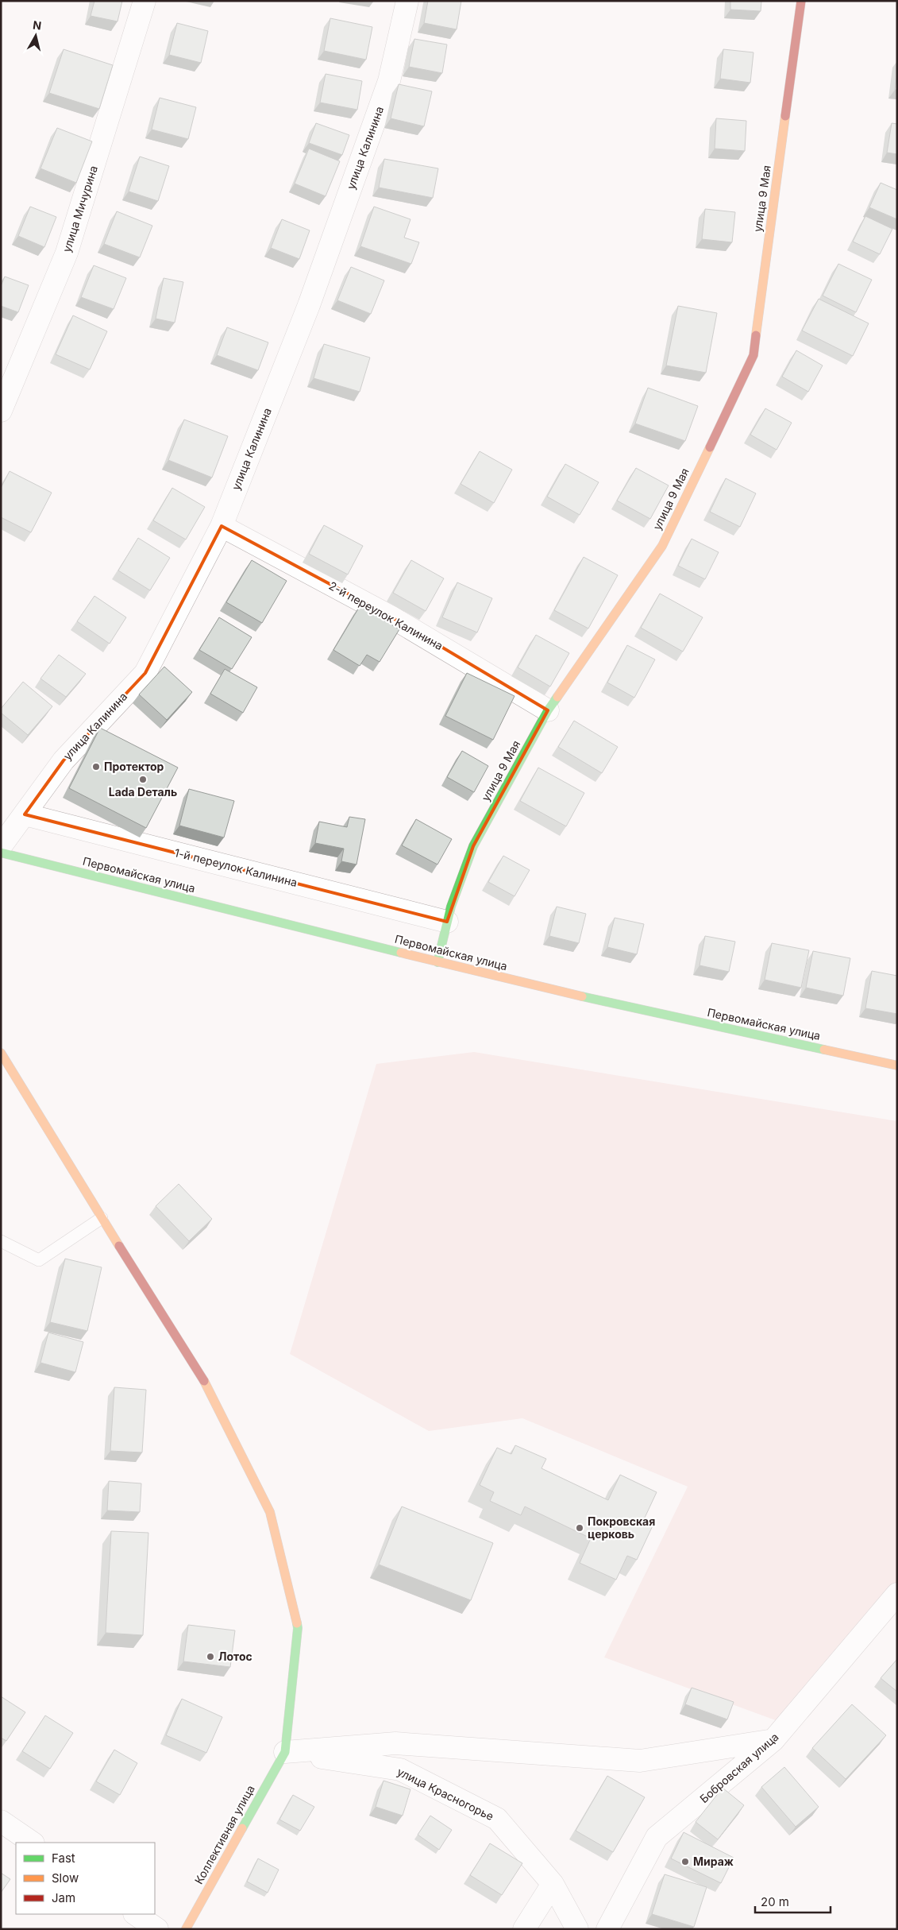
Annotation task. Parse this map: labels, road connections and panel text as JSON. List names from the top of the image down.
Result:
{
  "streets": {
    "street": [
      "улица Калинина",
      "улица 9 Мая",
      "улица Мичурина",
      "2-й переулок Калинина",
      "1-й переулок Калинина",
      "Первомайская улица",
      "Бобровская улица",
      "улица Красногорье",
      "Коллективная улица"
    ]
  },
  "crossings": [
    ["улица Калинина", "2-й переулок Калинина"],
    ["улица Калинина", "1-й переулок Калинина"],
    ["улица 9 Мая", "2-й переулок Калинина"],
    ["улица 9 Мая", "1-й переулок Калинина"],
    ["улица 9 Мая", "Первомайская улица"],
    ["улица Красногорье", "Коллективная улица"]
  ],
  "places": [
    "Протектор",
    "Lada Dеталь",
    "Покровская церковь",
    "Лотос",
    "Мираж"
  ],
  "legend": ["Fast", "Slow", "Jam"],
  "scale_bar": "20 m",
  "north": "top"
}
